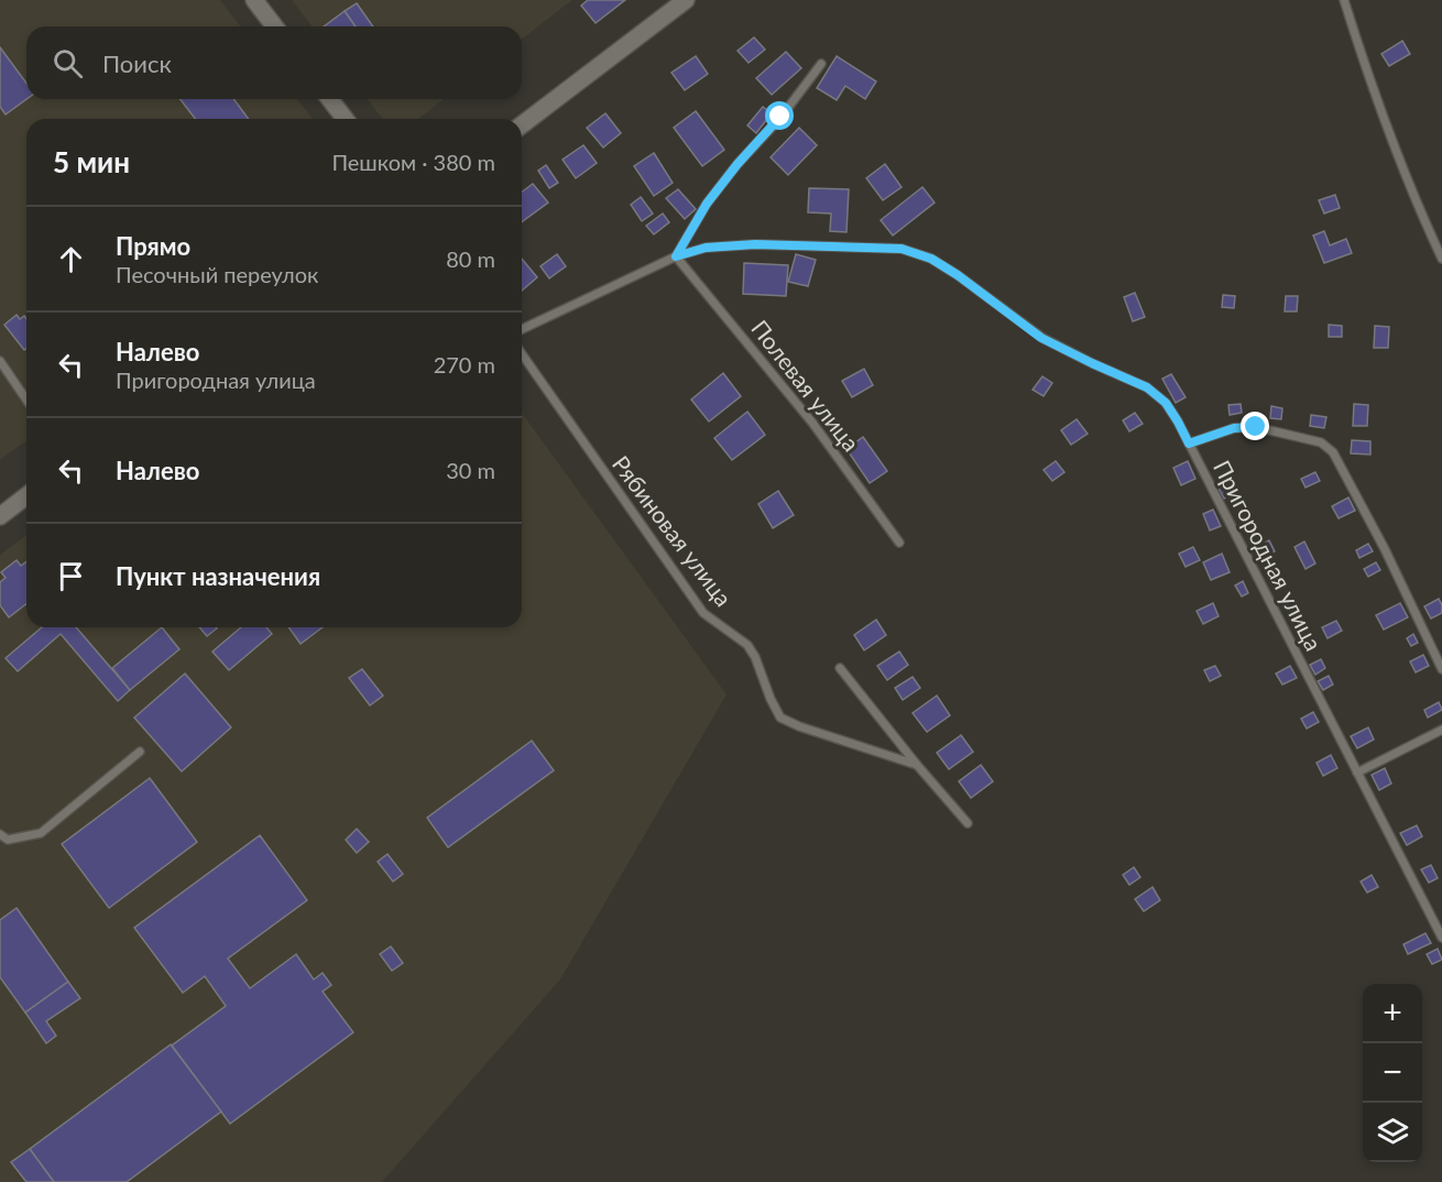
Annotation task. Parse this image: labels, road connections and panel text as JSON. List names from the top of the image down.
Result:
{
  "streets": {
    "lane": ["Полевая улица", "Рябиновая улица", "Пригородная улица"]
  },
  "crossings": [
    ["Полевая улица", "Пригородная улица"]
  ],
  "page": {
    "search": "Поиск",
    "heading": ["5 мин", "Пешком · 380 m"],
    "list": [
      ["Прямо", "Песочный переулок", "80 m"],
      ["Налево", "Пригородная улица", "270 m"],
      ["Налево", "30 m"],
      "Пункт назначения"
    ],
    "map_buttons": ["+", "−"]
  }
}
